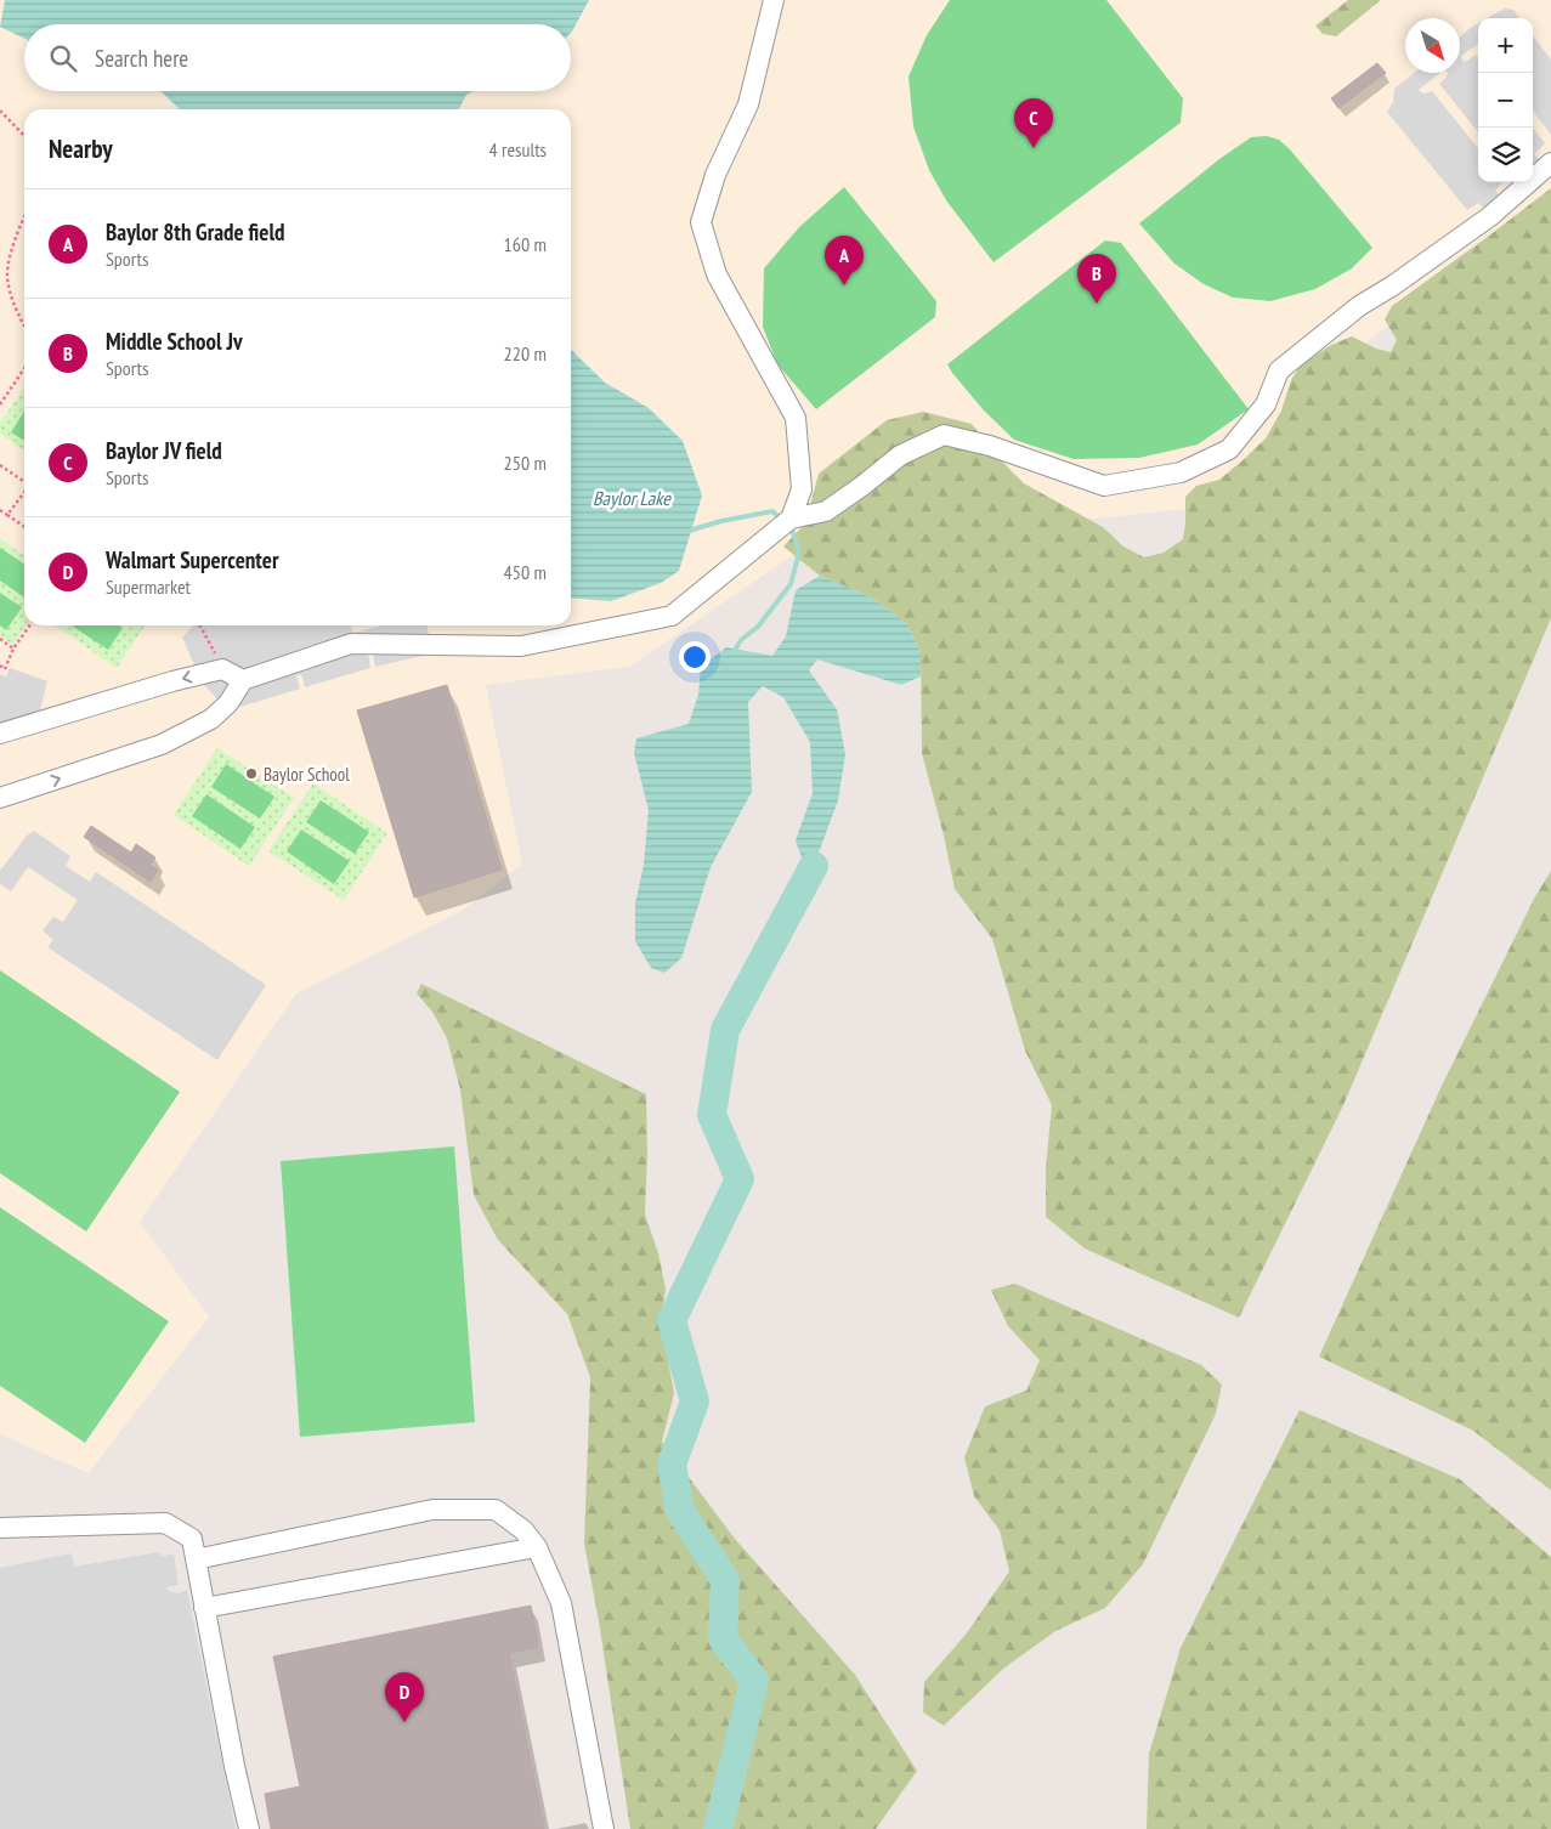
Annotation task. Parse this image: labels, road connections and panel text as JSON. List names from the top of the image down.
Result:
{
  "water": ["Baylor Lake"],
  "places": ["Baylor School"],
  "north": "bottom right",
  "page": {
    "map_buttons": ["+", "−"],
    "search": "Search here",
    "pins": [
      "C",
      "A",
      "B",
      "D"
    ],
    "heading": ["Nearby", "4 results"],
    "list": [
      {
        "mark": "A",
        "name": "Baylor 8th Grade field",
        "note": "Sports",
        "value": "160 m"
      },
      {
        "mark": "B",
        "name": "Middle School Jv",
        "note": "Sports",
        "value": "220 m"
      },
      {
        "mark": "C",
        "name": "Baylor JV field",
        "note": "Sports",
        "value": "250 m"
      },
      {
        "mark": "D",
        "name": "Walmart Supercenter",
        "note": "Supermarket",
        "value": "450 m"
      }
    ]
  }
}
